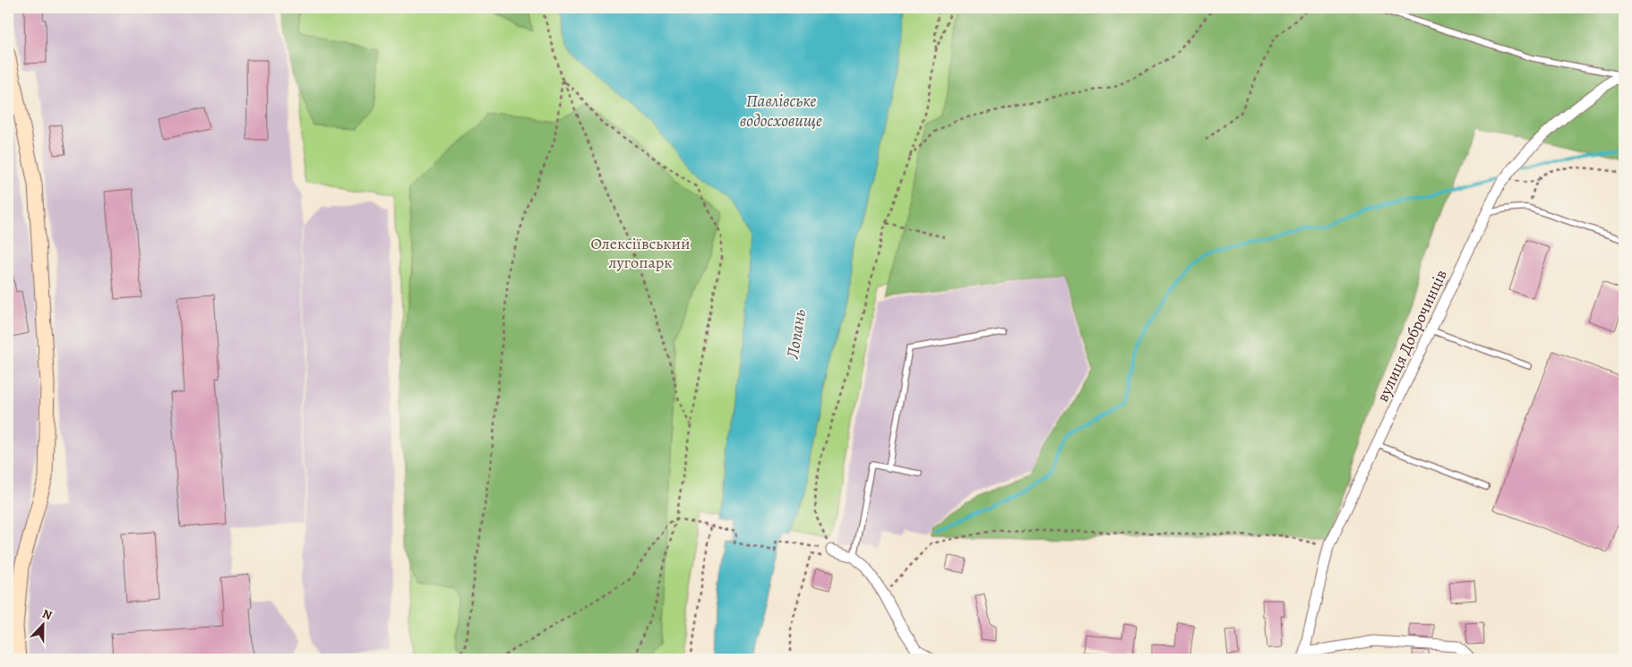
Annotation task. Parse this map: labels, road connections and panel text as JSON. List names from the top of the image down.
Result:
{
  "streets": {
    "street": ["вулиця Доброчинців"]
  },
  "water": ["Павлівське водосховище", "Лопань"],
  "parks": ["Олексіївський лугопарк"],
  "north": "top"
}
